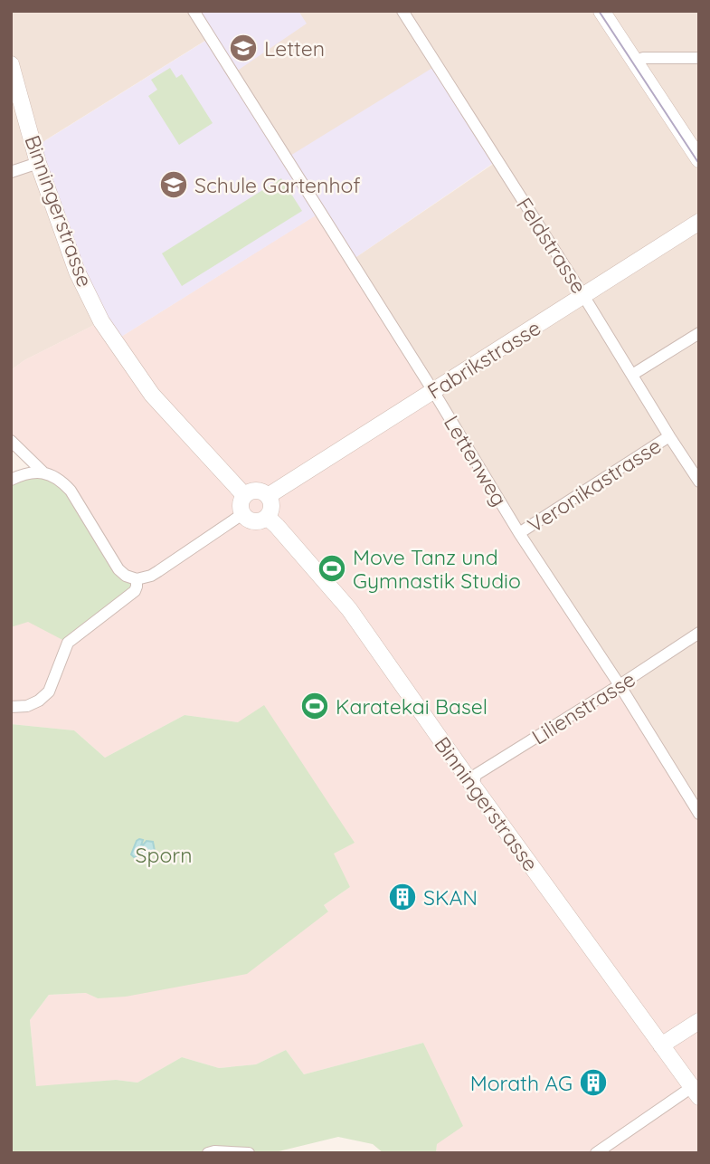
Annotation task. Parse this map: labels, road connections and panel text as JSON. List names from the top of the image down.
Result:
{
  "streets": {
    "street": [
      "Binningerstrasse",
      "Feldstrasse",
      "Fabrikstrasse",
      "Lettenweg",
      "Veronikastrasse",
      "Lilienstrasse"
    ]
  },
  "crossings": [
    ["Binningerstrasse", "Fabrikstrasse"],
    ["Binningerstrasse", "Lilienstrasse"],
    ["Feldstrasse", "Fabrikstrasse"],
    ["Feldstrasse", "Veronikastrasse"],
    ["Fabrikstrasse", "Lettenweg"],
    ["Lettenweg", "Veronikastrasse"],
    ["Lettenweg", "Lilienstrasse"]
  ],
  "parks": ["Sporn"],
  "places": {
    "school or university": ["Letten", "Schule Gartenhof"],
    "sports": ["Move Tanz und Gymnastik Studio", "Karatekai Basel"],
    "building": ["SKAN", "Morath AG"]
  }
}
